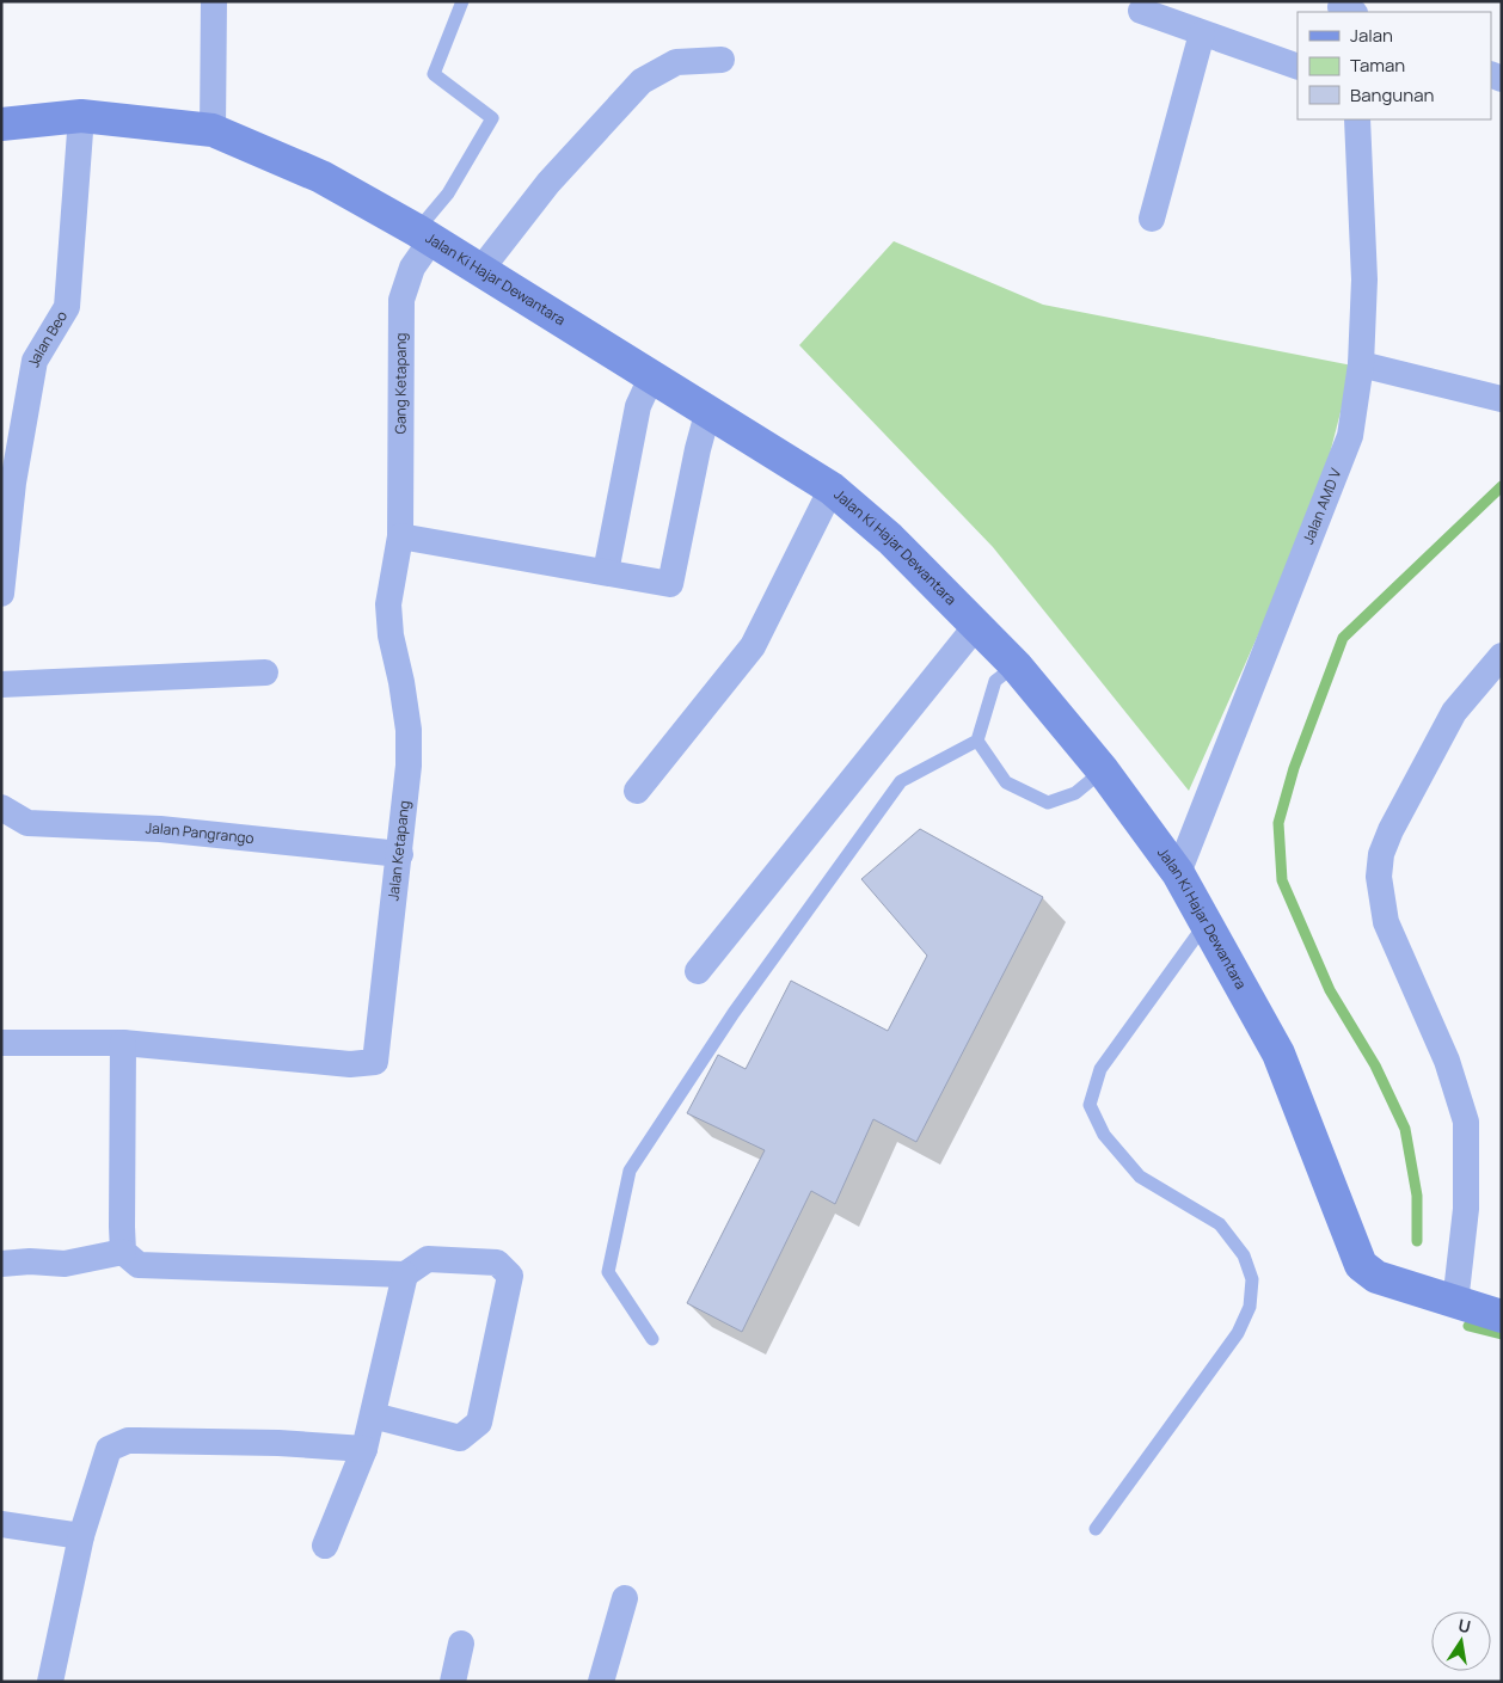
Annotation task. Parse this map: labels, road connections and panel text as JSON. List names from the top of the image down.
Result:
{
  "streets": {
    "main road": ["Jalan Ki Hajar Dewantara"],
    "street": [
      "Jalan Beo",
      "Gang Ketapang",
      "Jalan AMD V",
      "Jalan Pangrango",
      "Jalan Ketapang"
    ]
  },
  "crossings": [
    ["Jalan Ki Hajar Dewantara", "Jalan Beo"],
    ["Jalan Ki Hajar Dewantara", "Gang Ketapang"],
    ["Jalan Ki Hajar Dewantara", "Jalan AMD V"],
    ["Gang Ketapang", "Jalan Ketapang"],
    ["Jalan Pangrango", "Jalan Ketapang"]
  ],
  "legend": ["Jalan", "Taman", "Bangunan"],
  "north": "top"
}
